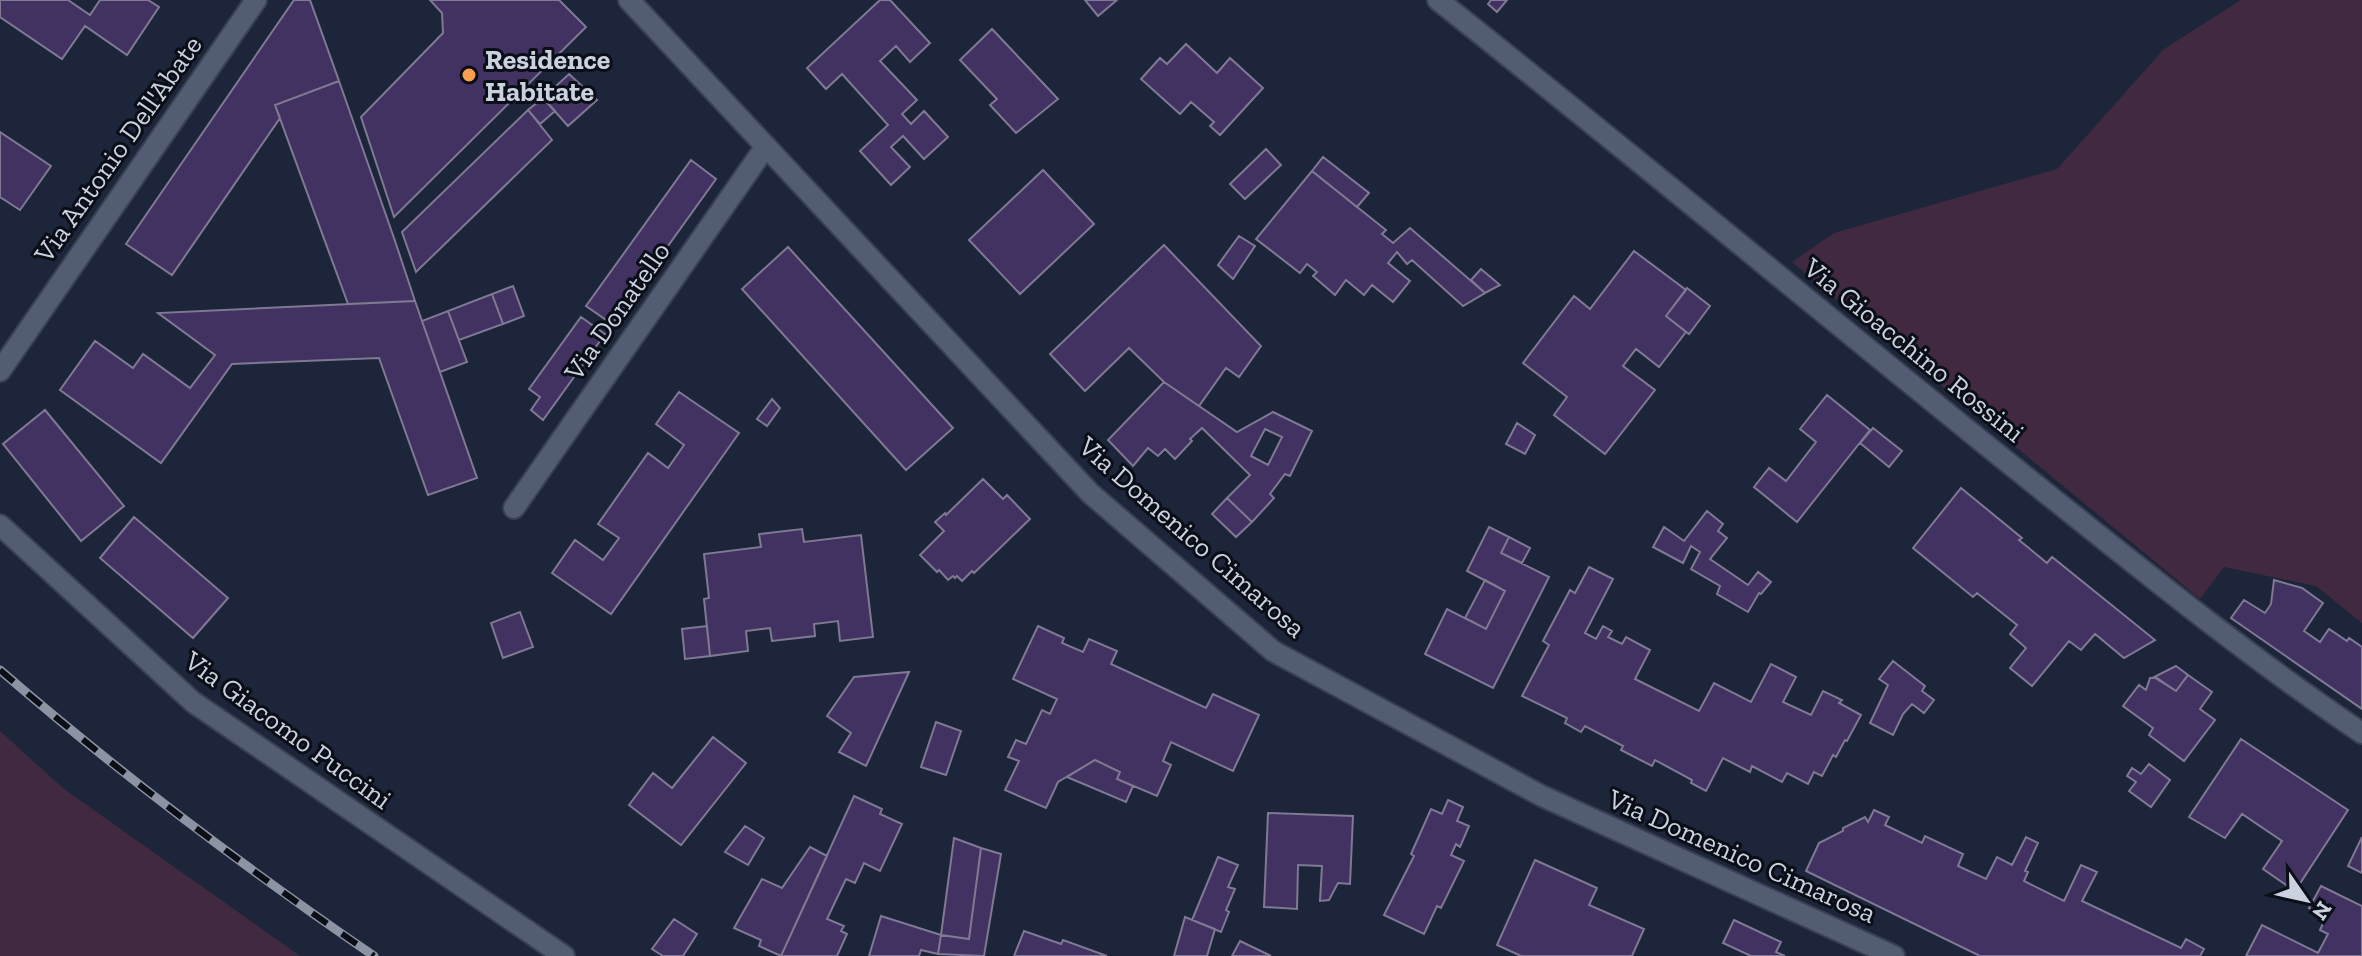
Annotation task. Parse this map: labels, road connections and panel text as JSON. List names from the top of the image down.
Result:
{
  "streets": {
    "street": [
      "Via Antonio Dell'Abate",
      "Via Donatello",
      "Via Gioacchino Rossini",
      "Via Domenico Cimarosa",
      "Via Giacomo Puccini"
    ]
  },
  "crossings": [
    ["Via Donatello", "Via Domenico Cimarosa"]
  ],
  "places": ["Residence Habitate"],
  "north": "bottom right"
}
